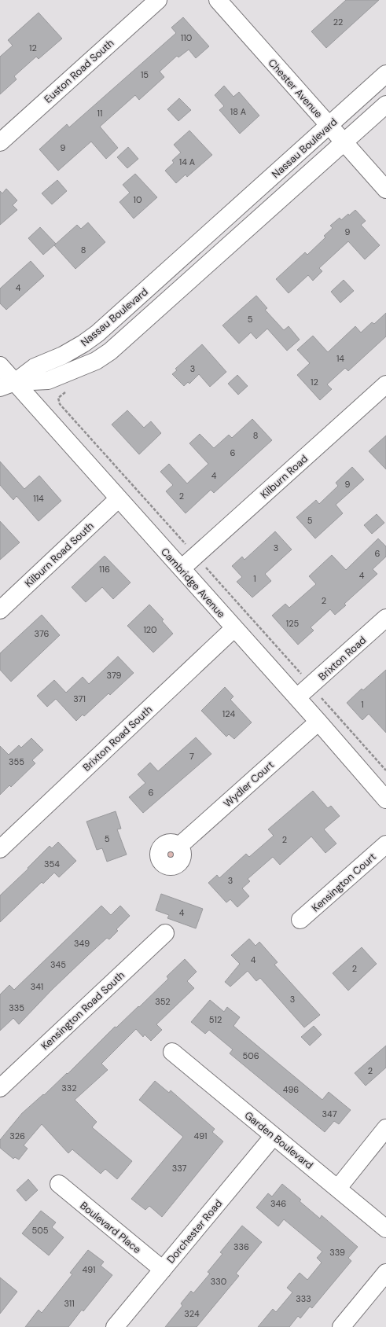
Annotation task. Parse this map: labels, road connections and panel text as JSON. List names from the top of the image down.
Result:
{
  "streets": {
    "street": [
      "Euston Road South",
      "Chester Avenue",
      "Nassau Boulevard",
      "Kilburn Road",
      "Kilburn Road South",
      "Cambridge Avenue",
      "Brixton Road",
      "Brixton Road South",
      "Wydler Court",
      "Kensington Court",
      "Kensington Road South",
      "Garden Boulevard",
      "Boulevard Place",
      "Dorchester Road"
    ]
  },
  "crossings": [
    ["Chester Avenue", "Nassau Boulevard"],
    ["Nassau Boulevard", "Cambridge Avenue"],
    ["Kilburn Road", "Cambridge Avenue"],
    ["Kilburn Road South", "Cambridge Avenue"],
    ["Cambridge Avenue", "Brixton Road"],
    ["Cambridge Avenue", "Brixton Road South"],
    ["Cambridge Avenue", "Wydler Court"],
    ["Garden Boulevard", "Dorchester Road"],
    ["Boulevard Place", "Dorchester Road"]
  ],
  "house_numbers": [
    "22",
    "110",
    "12",
    "15",
    "18 A",
    "11",
    "9",
    "14 A",
    "10",
    "9",
    "8",
    "4",
    "5",
    "14",
    "3",
    "12",
    "8",
    "6",
    "4",
    "9",
    "2",
    "114",
    "5",
    "3",
    "6",
    "116",
    "4",
    "1",
    "2",
    "125",
    "120",
    "376",
    "379",
    "371",
    "1",
    "124",
    "7",
    "355",
    "6",
    "5",
    "2",
    "354",
    "3",
    "4",
    "349",
    "4",
    "345",
    "2",
    "341",
    "3",
    "352",
    "335",
    "512",
    "506",
    "2",
    "332",
    "496",
    "347",
    "326",
    "491",
    "337",
    "346",
    "505",
    "336",
    "339",
    "491",
    "330",
    "333",
    "311",
    "324"
  ]
}
